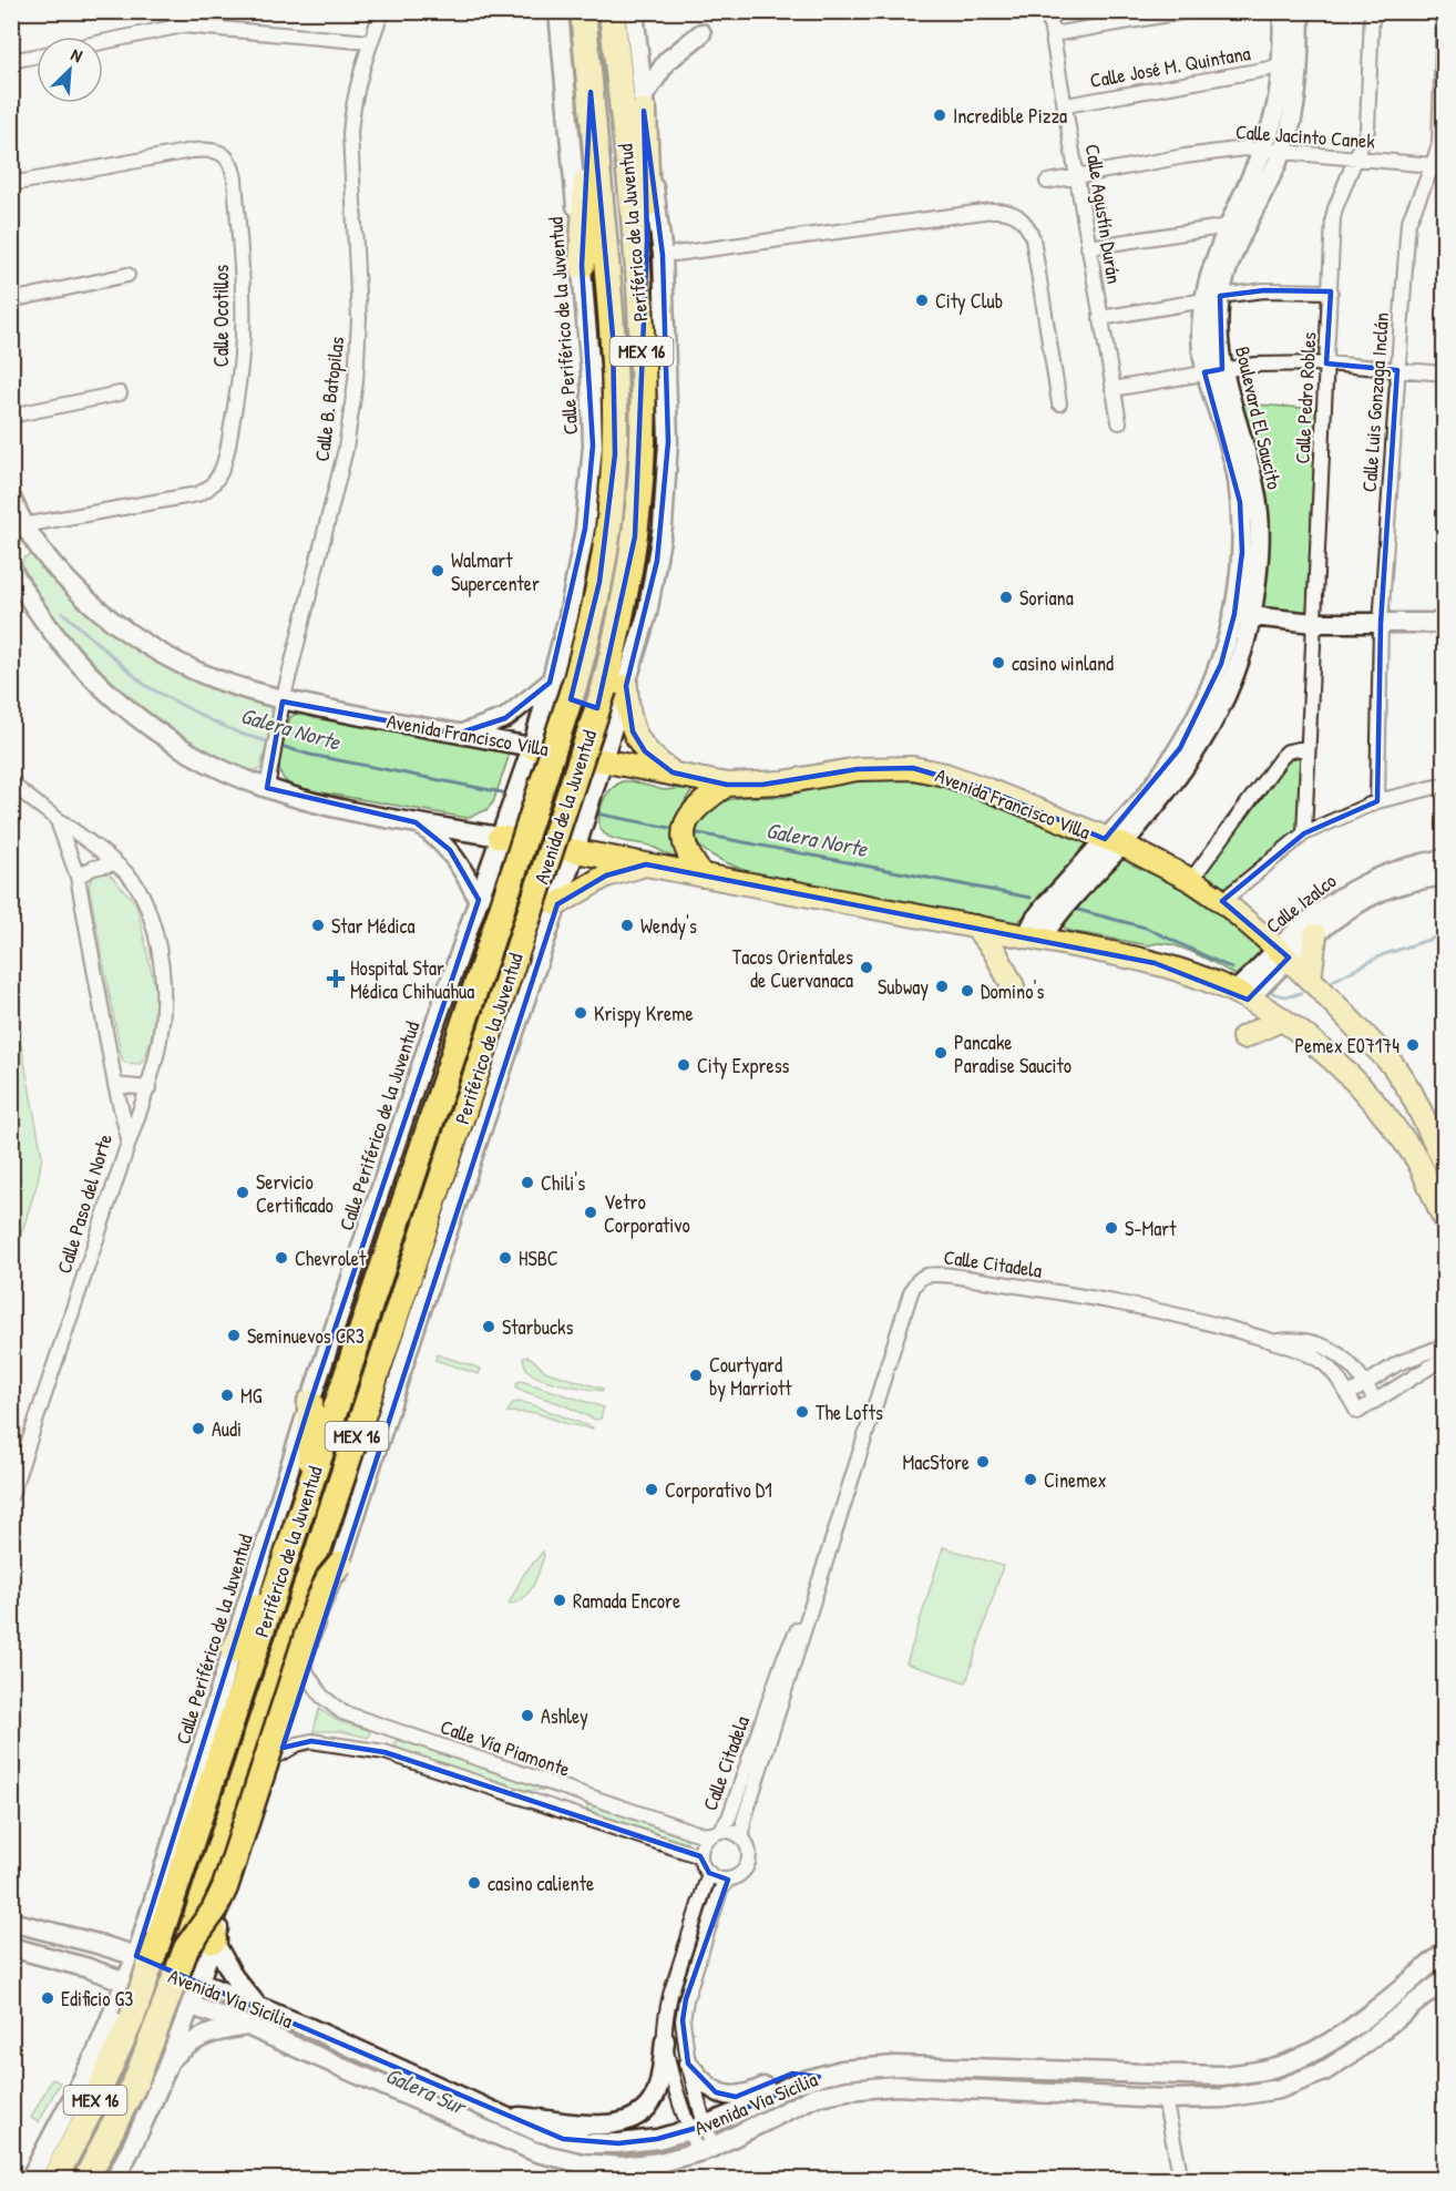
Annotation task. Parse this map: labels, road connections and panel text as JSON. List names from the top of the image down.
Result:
{
  "streets": {
    "highway": ["Periférico de la Juventud", "MEX 16", "Avenida de la Juventud"],
    "main road": [
      "Calle Periférico de la Juventud",
      "Boulevard El Saucito",
      "Avenida Francisco Villa",
      "Calle Izalco",
      "Avenida Via Sicilia"
    ],
    "street": [
      "Calle José M. Quintana",
      "Calle Jacinto Canek",
      "Calle Agustín Durán",
      "Calle Ocotillos",
      "Calle Pedro Robles",
      "Calle B. Batopilas",
      "Calle Luis Gonzaga Inclán",
      "Calle Paso del Norte",
      "Calle Citadela",
      "Calle Vía Piamonte"
    ]
  },
  "crossings": [
    ["Calle José M. Quintana", "Calle Agustín Durán"],
    ["Calle José M. Quintana", "Boulevard El Saucito"],
    ["Calle Jacinto Canek", "Calle Agustín Durán"],
    ["Calle Jacinto Canek", "Calle Pedro Robles"],
    ["Calle Jacinto Canek", "Calle Luis Gonzaga Inclán"],
    ["Calle Jacinto Canek", "Boulevard El Saucito"],
    ["Periférico de la Juventud", "MEX 16"],
    ["Periférico de la Juventud", "Avenida de la Juventud"],
    ["Calle Ocotillos", "Avenida Francisco Villa"],
    ["Calle Periférico de la Juventud", "Avenida Francisco Villa"],
    ["Calle Periférico de la Juventud", "Avenida Via Sicilia"],
    ["Calle B. Batopilas", "Avenida Francisco Villa"],
    ["Boulevard El Saucito", "Avenida Francisco Villa"],
    ["Avenida Francisco Villa", "Calle Izalco"],
    ["Calle Citadela", "Calle Vía Piamonte"]
  ],
  "water": ["Galera Norte", "Galera Sur"],
  "places": {
    "other": [
      "Incredible Pizza",
      "City Club",
      "Walmart Supercenter",
      "Soriana",
      "casino winland",
      "Star Médica",
      "Wendy's",
      "Tacos Orientales de Cuervanaca",
      "Subway",
      "Domino's",
      "Krispy Kreme",
      "Pemex E07174",
      "Pancake Paradise Saucito",
      "City Express",
      "Chili's",
      "Servicio Certificado",
      "Vetro Corporativo",
      "S-Mart",
      "Chevrolet",
      "HSBC",
      "Starbucks",
      "Seminuevos CR3",
      "Courtyard by Marriott",
      "MG",
      "The Lofts",
      "Audi",
      "MacStore",
      "Cinemex",
      "Corporativo D1",
      "Ramada Encore",
      "Ashley",
      "casino caliente",
      "Edificio G3"
    ],
    "health": ["Hospital Star Médica Chihuahua"]
  },
  "north": "top right"
}
